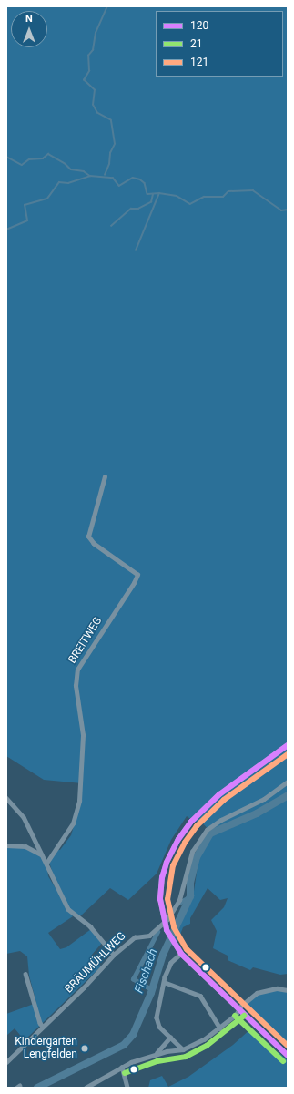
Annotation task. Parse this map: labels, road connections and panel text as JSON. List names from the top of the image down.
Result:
{
  "streets": {
    "street": ["BREITWEG", "BRÄUMÜHLWEG"]
  },
  "water": ["Fischach"],
  "places": ["Kindergarten Lengfelden"],
  "lines": ["transit line 120", "transit line 121", "transit line 21"],
  "legend": ["120", "21", "121"],
  "north": "top"
}
